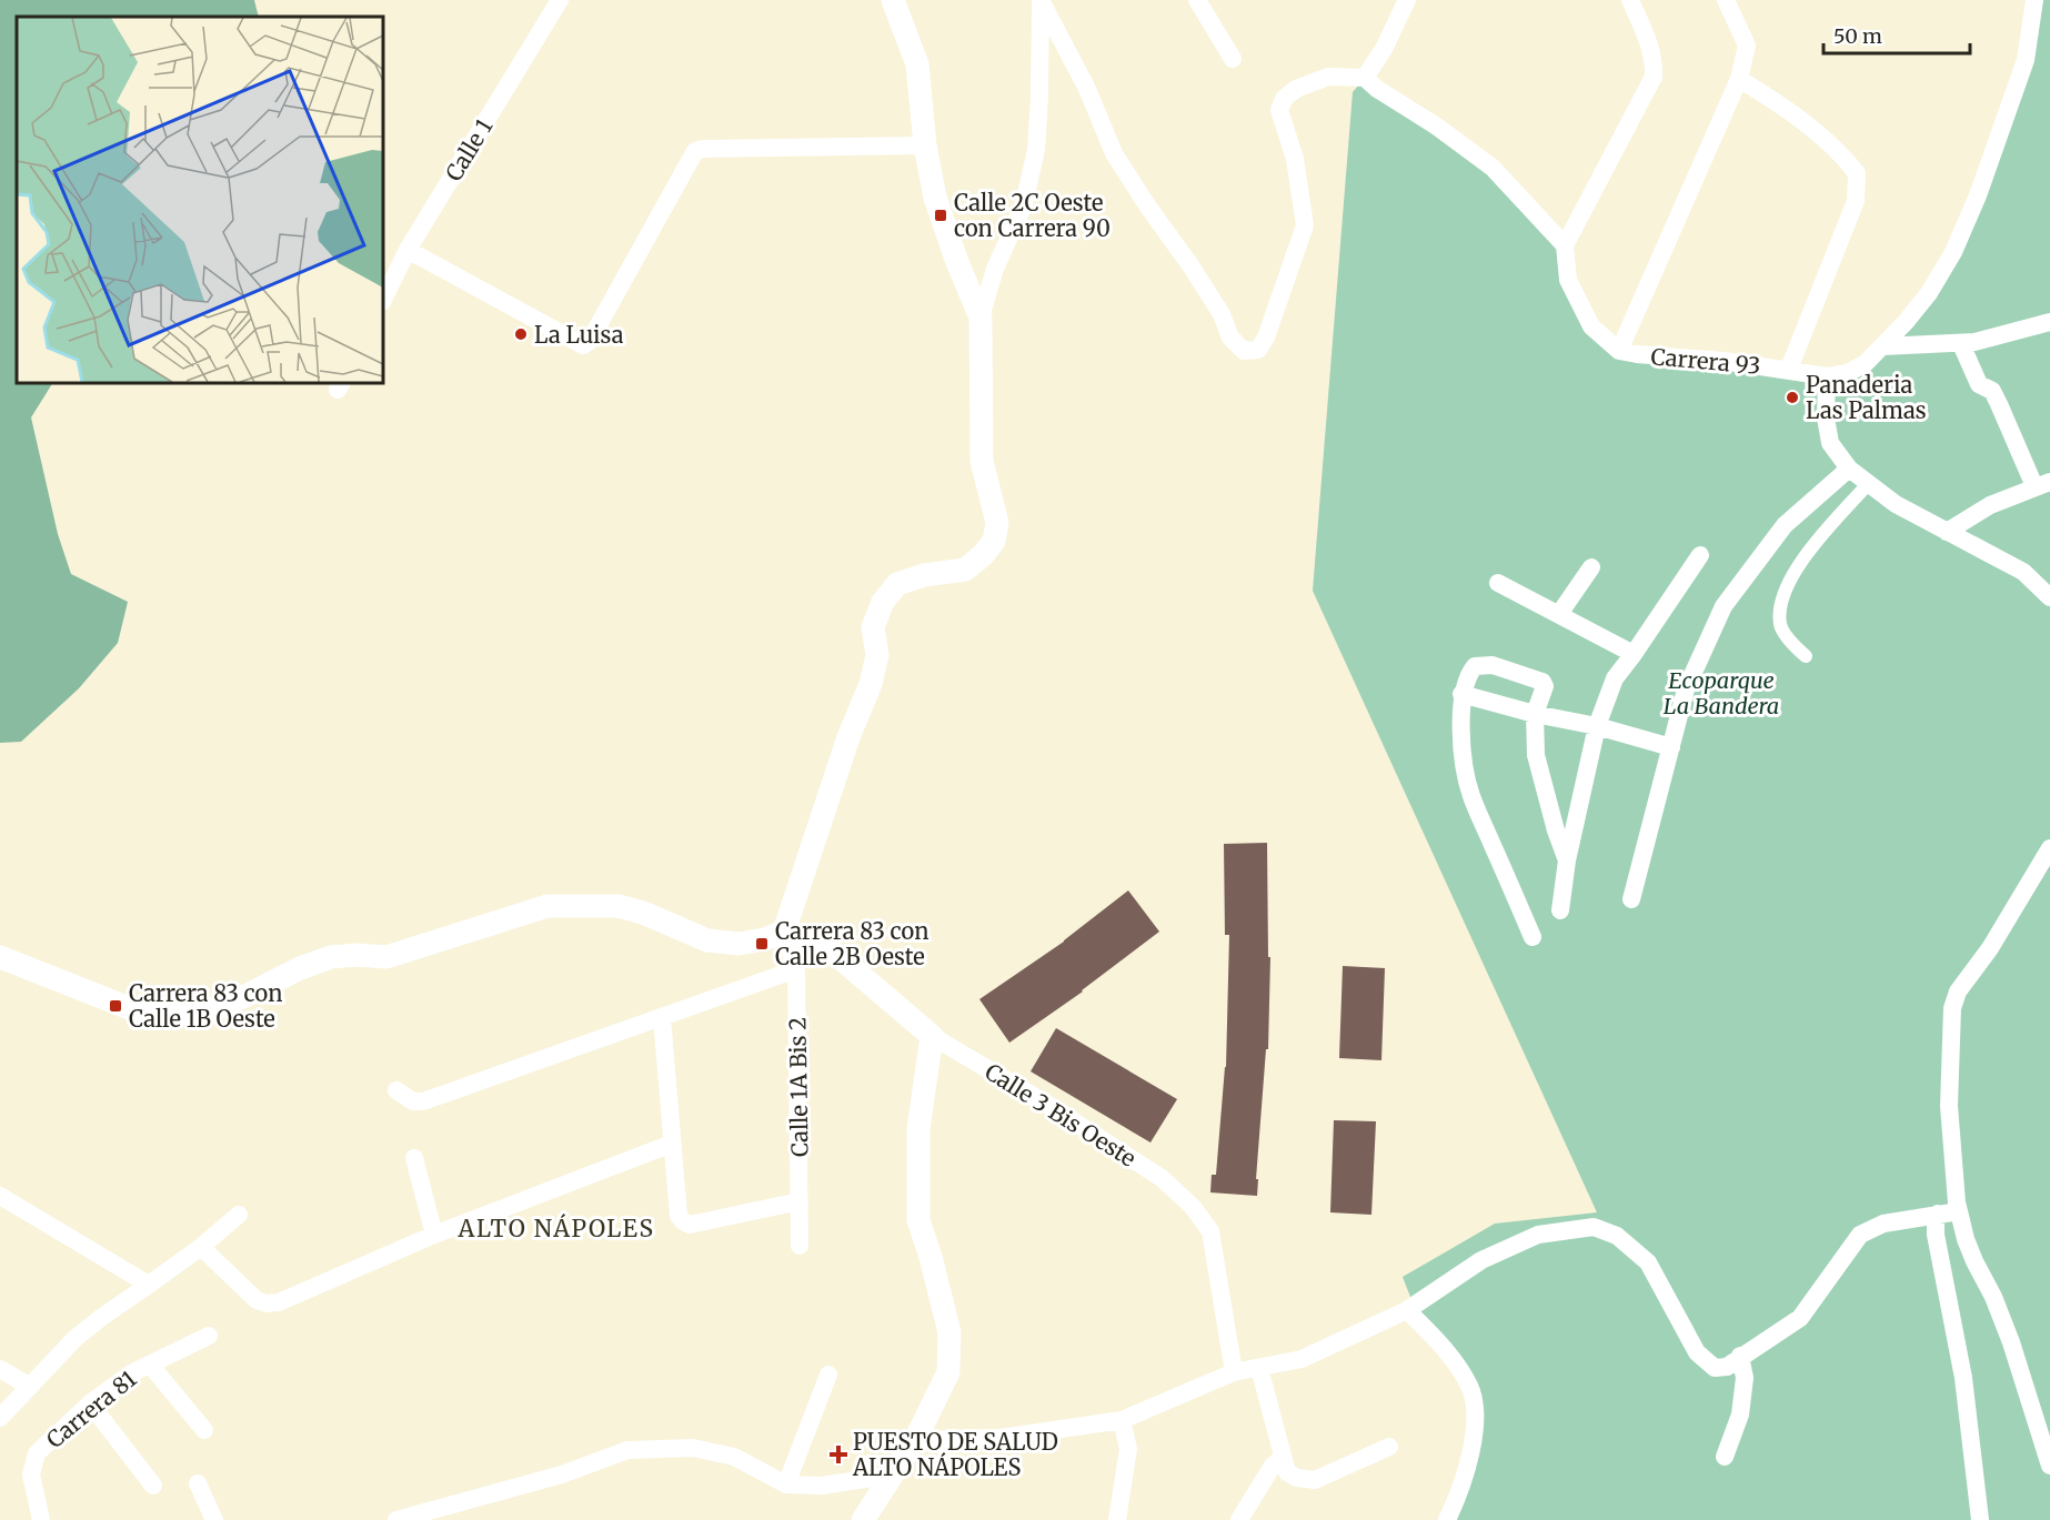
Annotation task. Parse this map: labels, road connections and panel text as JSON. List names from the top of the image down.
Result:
{
  "streets": {
    "street": [
      "Calle 1",
      "Carrera 93",
      "Calle 1A Bis 2",
      "Calle 3 Bis Oeste",
      "Carrera 81"
    ]
  },
  "crossings": [
    ["Calle 1A Bis 2", "Calle 3 Bis Oeste"]
  ],
  "districts": ["ALTO NÁPOLES"],
  "parks": ["Ecoparque La Bandera"],
  "places": {
    "transit": ["Calle 2C Oeste con Carrera 90", "Carrera 83 con Calle 2B Oeste", "Carrera 83 con Calle 1B Oeste"],
    "other": ["La Luisa", "Panaderia Las Palmas"],
    "health": ["PUESTO DE SALUD ALTO NÁPOLES"]
  },
  "scale_bar": "50 m"
}
